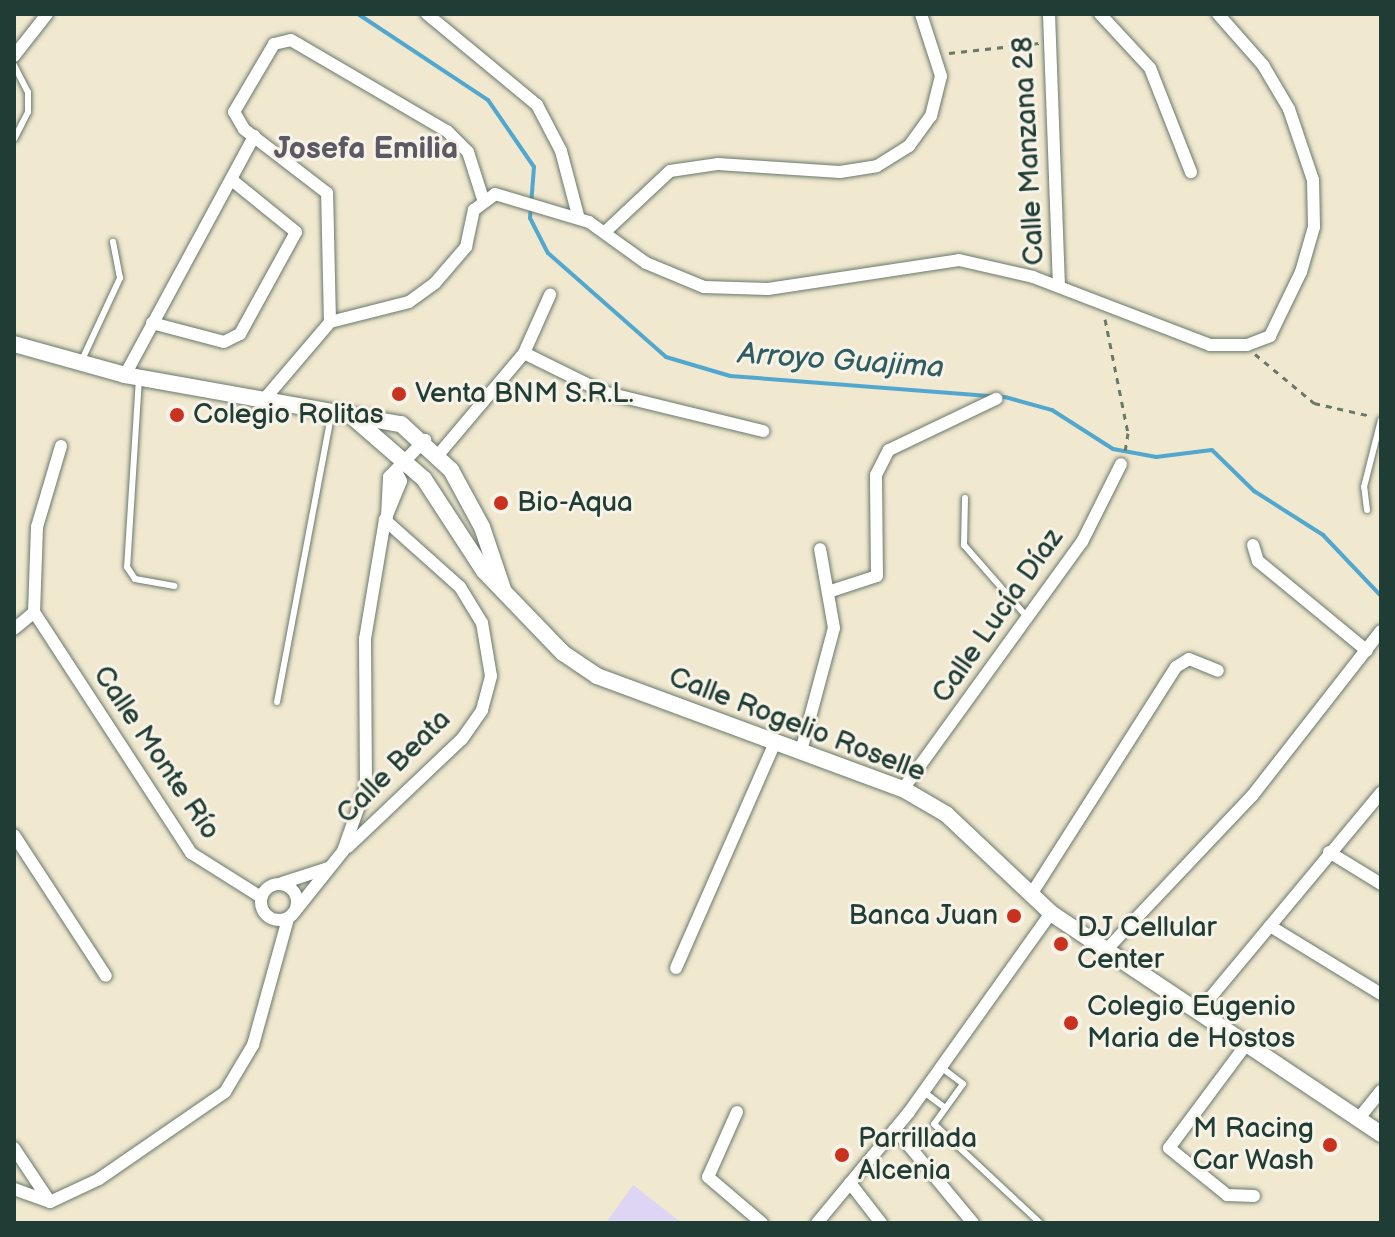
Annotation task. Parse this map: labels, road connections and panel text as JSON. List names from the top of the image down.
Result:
{
  "streets": {
    "street": [
      "Calle Manzana 28",
      "Calle Lucía Díaz",
      "Calle Rogelio Roselle",
      "Calle Monte Río",
      "Calle Beata"
    ]
  },
  "crossings": [
    ["Calle Lucía Díaz", "Calle Rogelio Roselle"],
    ["Calle Monte Río", "Calle Beata"]
  ],
  "districts": ["Josefa Emilia"],
  "water": ["Arroyo Guajima"],
  "places": [
    "Venta BNM S.R.L.",
    "Colegio Rolitas",
    "Bio-Aqua",
    "Banca Juan",
    "DJ Cellular Center",
    "Colegio Eugenio Maria de Hostos",
    "M Racing Car Wash",
    "Parrillada Alcenia"
  ]
}
